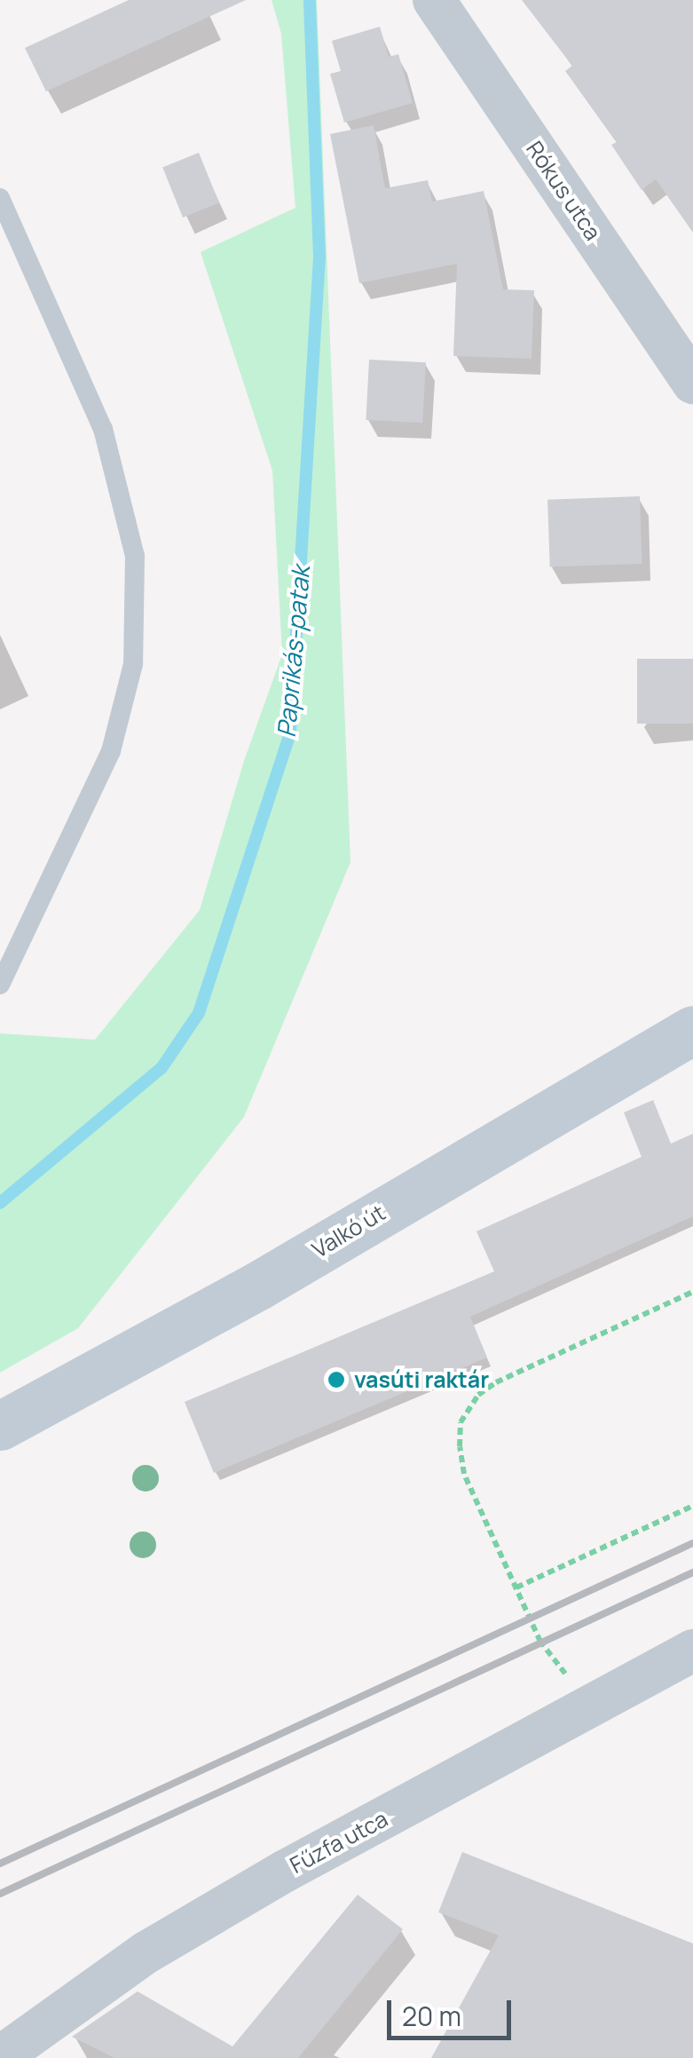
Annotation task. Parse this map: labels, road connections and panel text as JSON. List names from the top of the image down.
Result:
{
  "streets": {
    "street": ["Rókus utca", "Valkó út", "Fűzfa utca"]
  },
  "water": ["Paprikás-patak"],
  "places": ["vasúti raktár"],
  "scale_bar": "20 m"
}
